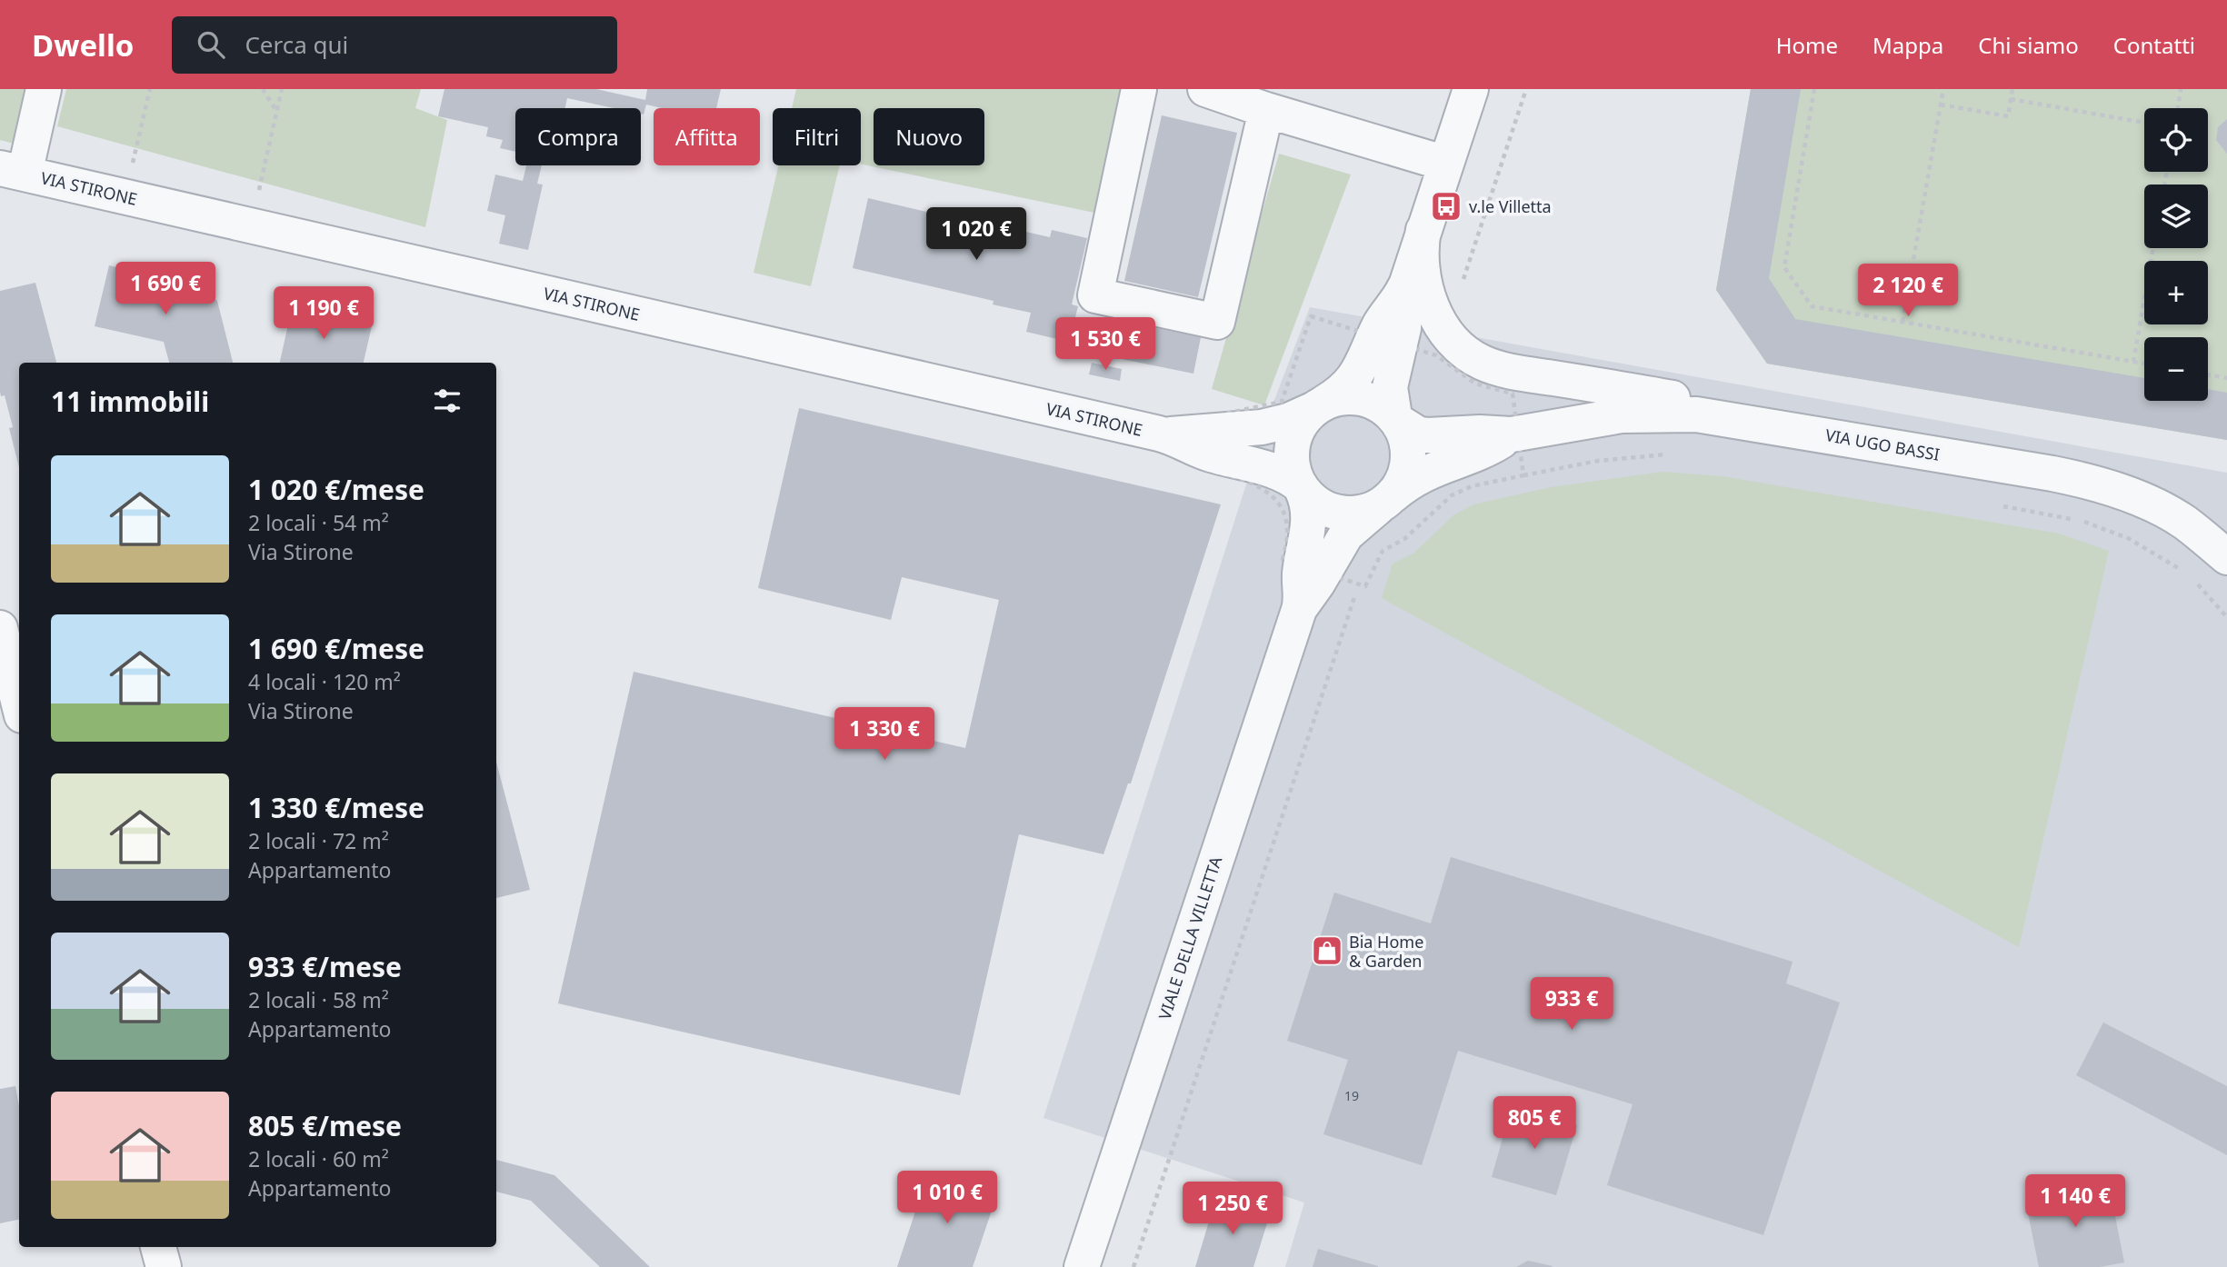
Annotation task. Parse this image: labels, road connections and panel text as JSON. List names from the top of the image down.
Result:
{
  "streets": {
    "street": ["VIA STIRONE", "VIA UGO BASSI", "VIALE DELLA VILLETTA"]
  },
  "crossings": [
    ["VIA STIRONE", "VIA UGO BASSI"],
    ["VIA STIRONE", "VIALE DELLA VILLETTA"],
    ["VIA UGO BASSI", "VIALE DELLA VILLETTA"]
  ],
  "places": {
    "bus stop": ["v.le Villetta"],
    "shop": ["Bia Home & Garden"]
  },
  "house_numbers": ["19"],
  "page": {
    "header": "Dwello",
    "search": "Cerca qui",
    "nav": [
      "Home",
      "Mappa",
      "Chi siamo",
      "Contatti"
    ],
    "map_buttons": ["+", "−"],
    "chip": [
      "Compra",
      "Affitta",
      "Filtri",
      "Nuovo"
    ],
    "price": [
      "1 020 €",
      "1 690 €",
      "2 120 €",
      "1 190 €",
      "1 530 €",
      "1 330 €",
      "933 €",
      "805 €",
      "1 010 €",
      "1 140 €",
      "1 250 €"
    ],
    "heading": "11 immobili",
    "list": [
      {
        "name": "1 020 €/mese",
        "note": "2 locali · 54 m² · Via Stirone"
      },
      {
        "name": "1 690 €/mese",
        "note": "4 locali · 120 m² · Via Stirone"
      },
      {
        "name": "1 330 €/mese",
        "note": "2 locali · 72 m² · Appartamento"
      },
      {
        "name": "933 €/mese",
        "note": "2 locali · 58 m² · Appartamento"
      },
      {
        "name": "805 €/mese",
        "note": "2 locali · 60 m² · Appartamento"
      }
    ]
  }
}
